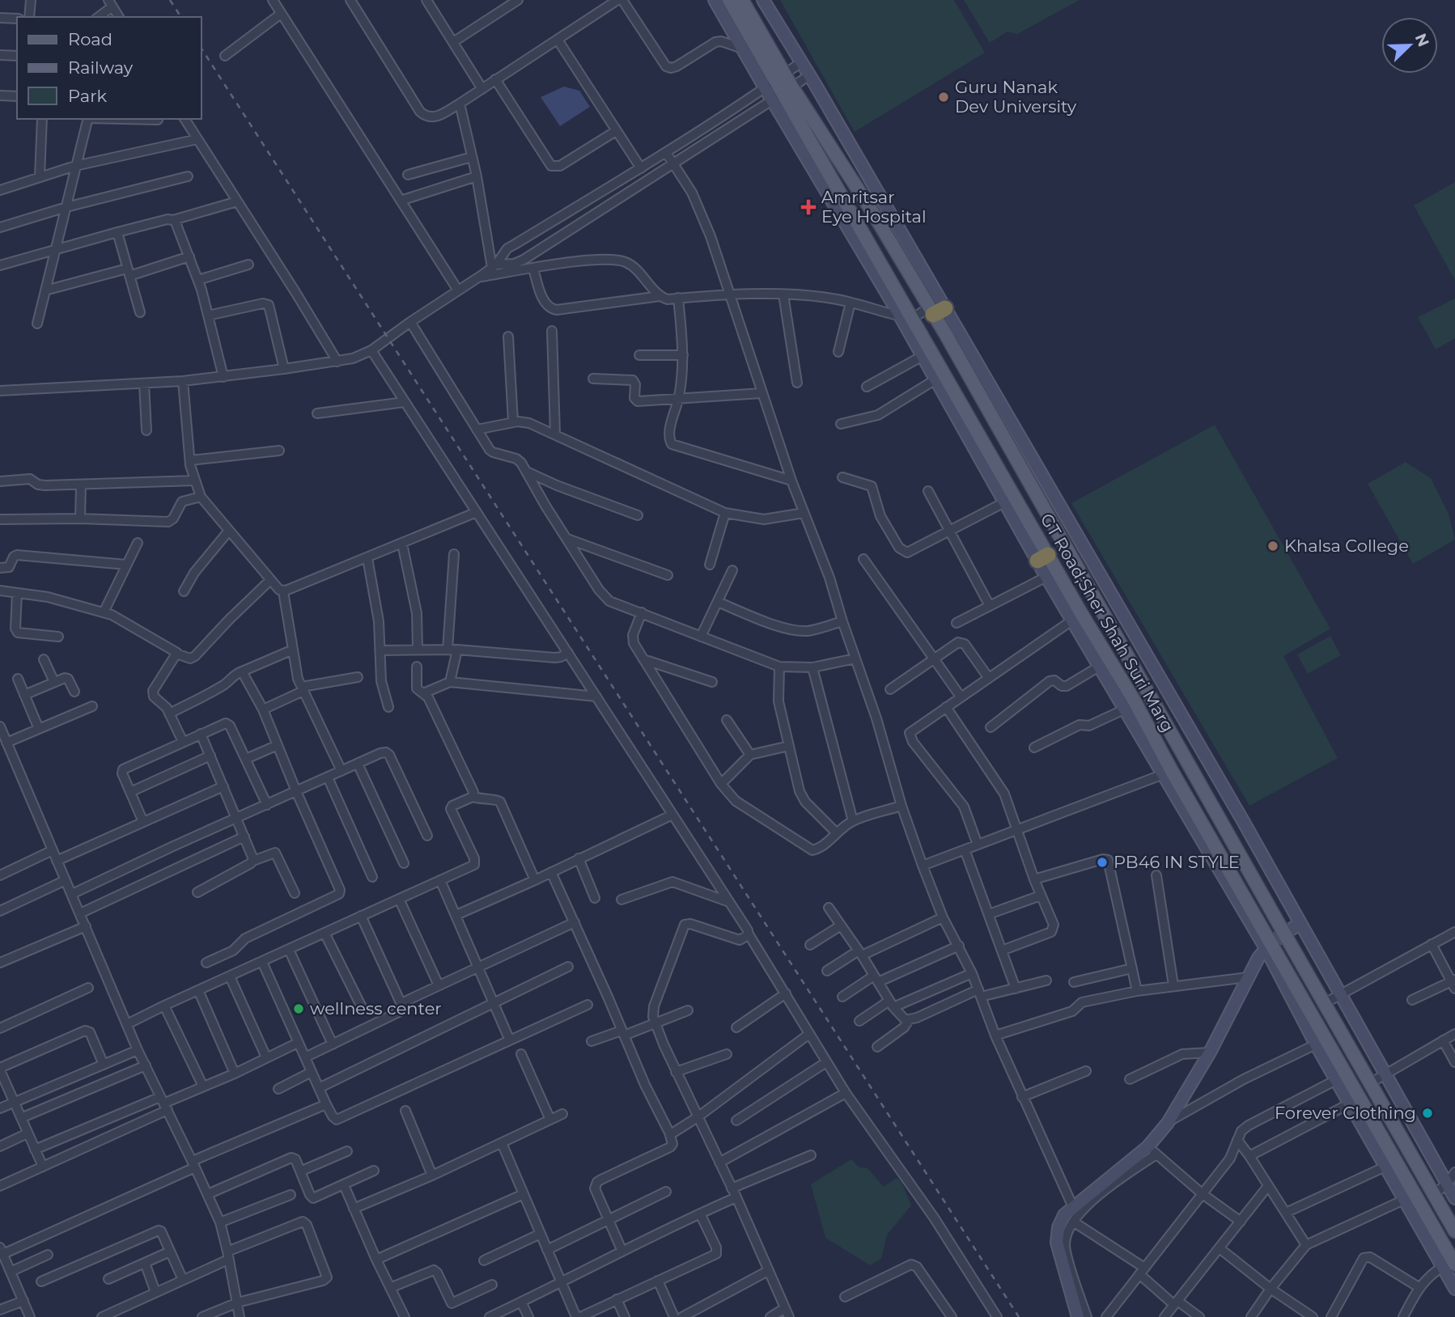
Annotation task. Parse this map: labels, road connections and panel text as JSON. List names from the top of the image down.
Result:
{
  "streets": {
    "main road": ["GT Road;Sher Shah Suri Marg"]
  },
  "places": {
    "other": [
      "Guru Nanak Dev University",
      "Khalsa College",
      "PB46 IN STYLE",
      "wellness center",
      "Forever Clothing"
    ],
    "health": ["Amritsar Eye Hospital"]
  },
  "legend": ["Road", "Railway", "Park"],
  "north": "top right"
}
